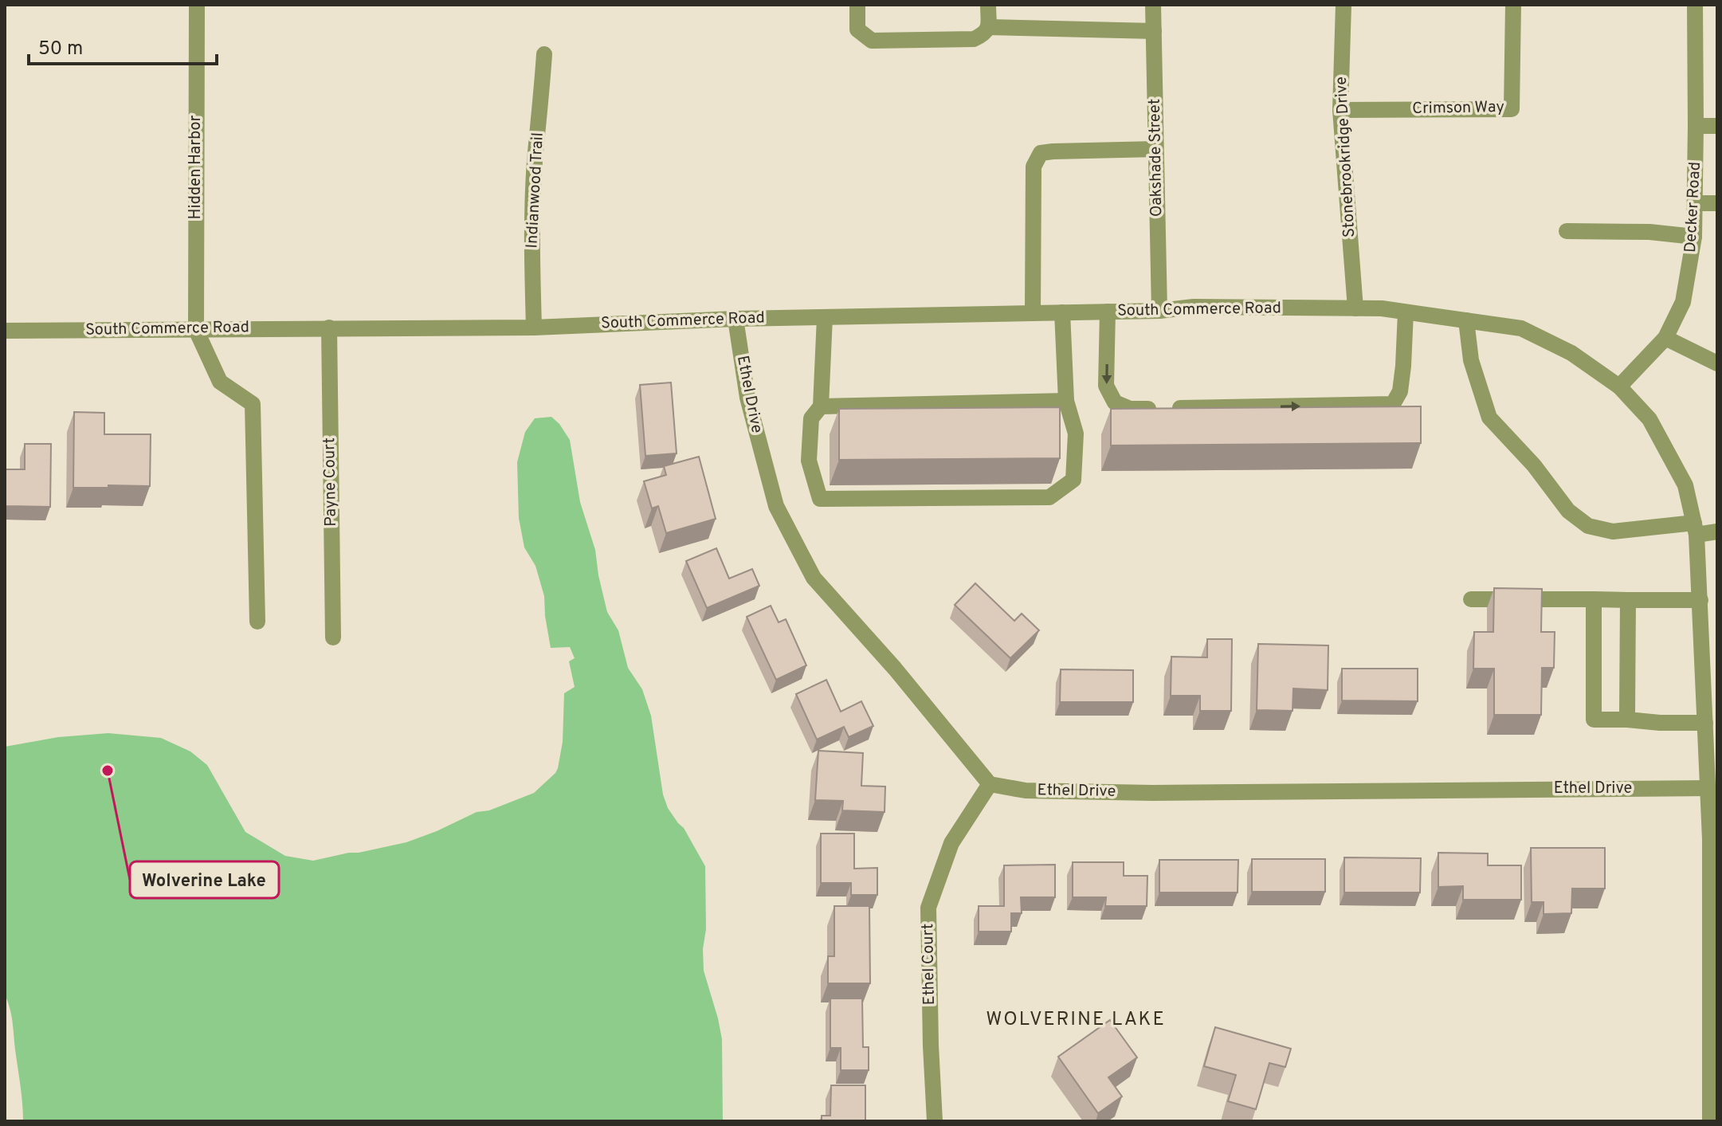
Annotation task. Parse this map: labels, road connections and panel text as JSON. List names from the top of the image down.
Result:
{
  "streets": {
    "street": [
      "Crimson Way",
      "Stonebrookridge Drive",
      "Oakshade Street",
      "Hidden Harbor",
      "Indianwood Trail",
      "Decker Road",
      "South Commerce Road",
      "Ethel Drive",
      "Payne Court",
      "Ethel Court"
    ]
  },
  "crossings": [
    ["Crimson Way", "Stonebrookridge Drive"],
    ["Stonebrookridge Drive", "South Commerce Road"],
    ["Oakshade Street", "South Commerce Road"],
    ["Hidden Harbor", "South Commerce Road"],
    ["Indianwood Trail", "South Commerce Road"],
    ["Decker Road", "South Commerce Road"],
    ["South Commerce Road", "Ethel Drive"],
    ["South Commerce Road", "Payne Court"],
    ["Ethel Drive", "Ethel Court"]
  ],
  "districts": ["WOLVERINE LAKE"],
  "places": ["Wolverine Lake"],
  "scale_bar": "50 m"
}
